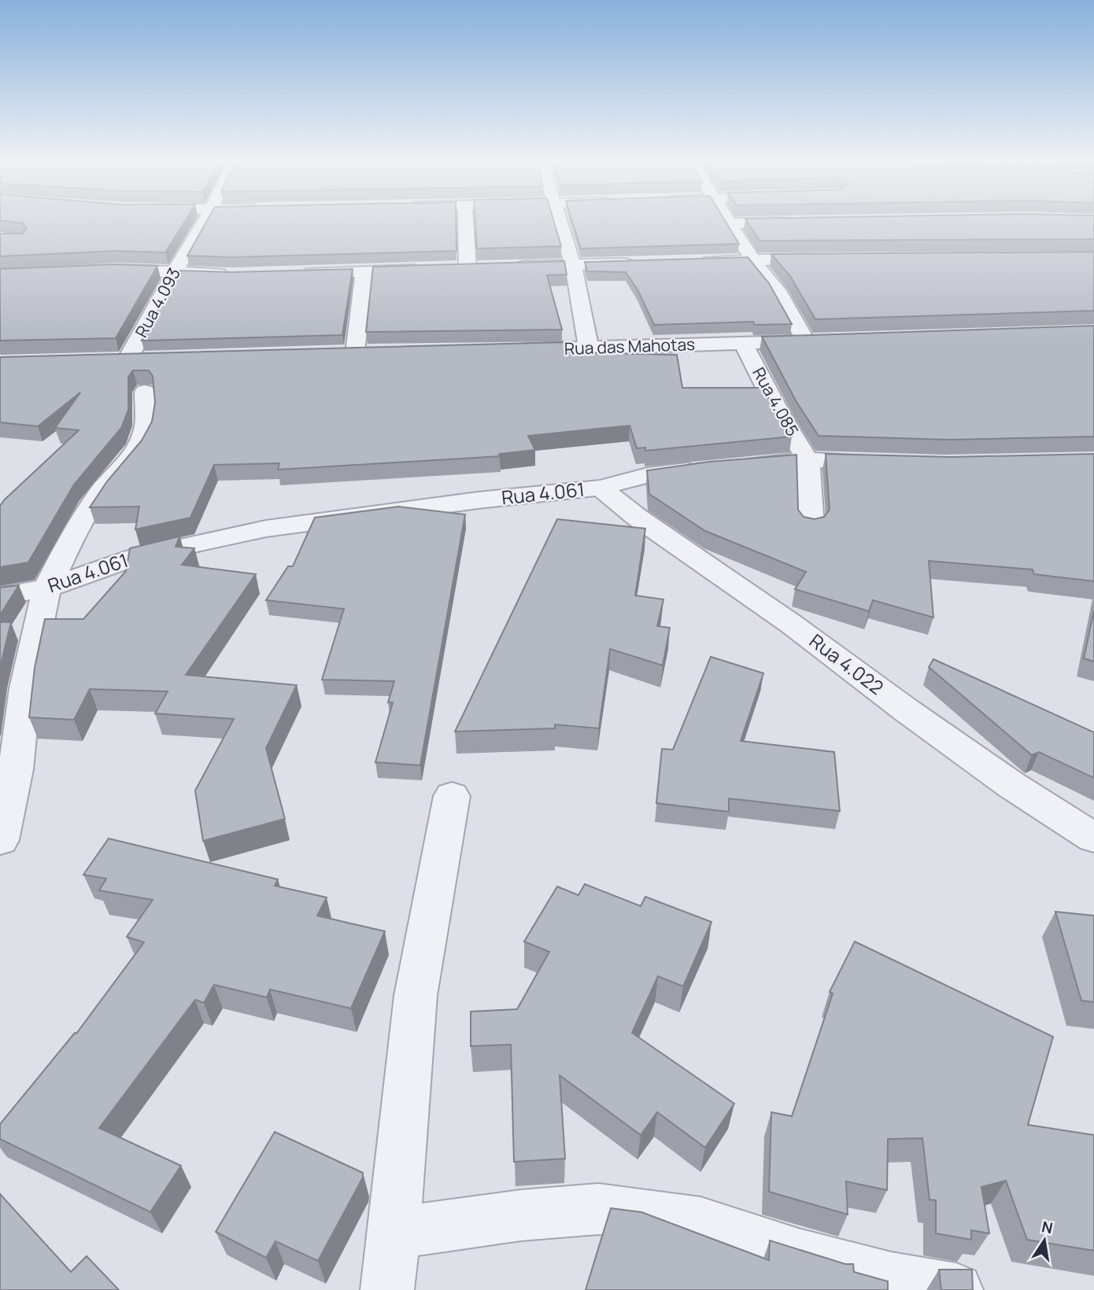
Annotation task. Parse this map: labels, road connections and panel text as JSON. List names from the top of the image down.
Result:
{
  "streets": {
    "street": [
      "Rua 4.093",
      "Rua das Mahotas",
      "Rua 4.085",
      "Rua 4.061",
      "Rua 4.022"
    ]
  },
  "crossings": [
    ["Rua das Mahotas", "Rua 4.085"],
    ["Rua 4.085", "Rua 4.061"],
    ["Rua 4.061", "Rua 4.022"]
  ],
  "north": "top"
}
